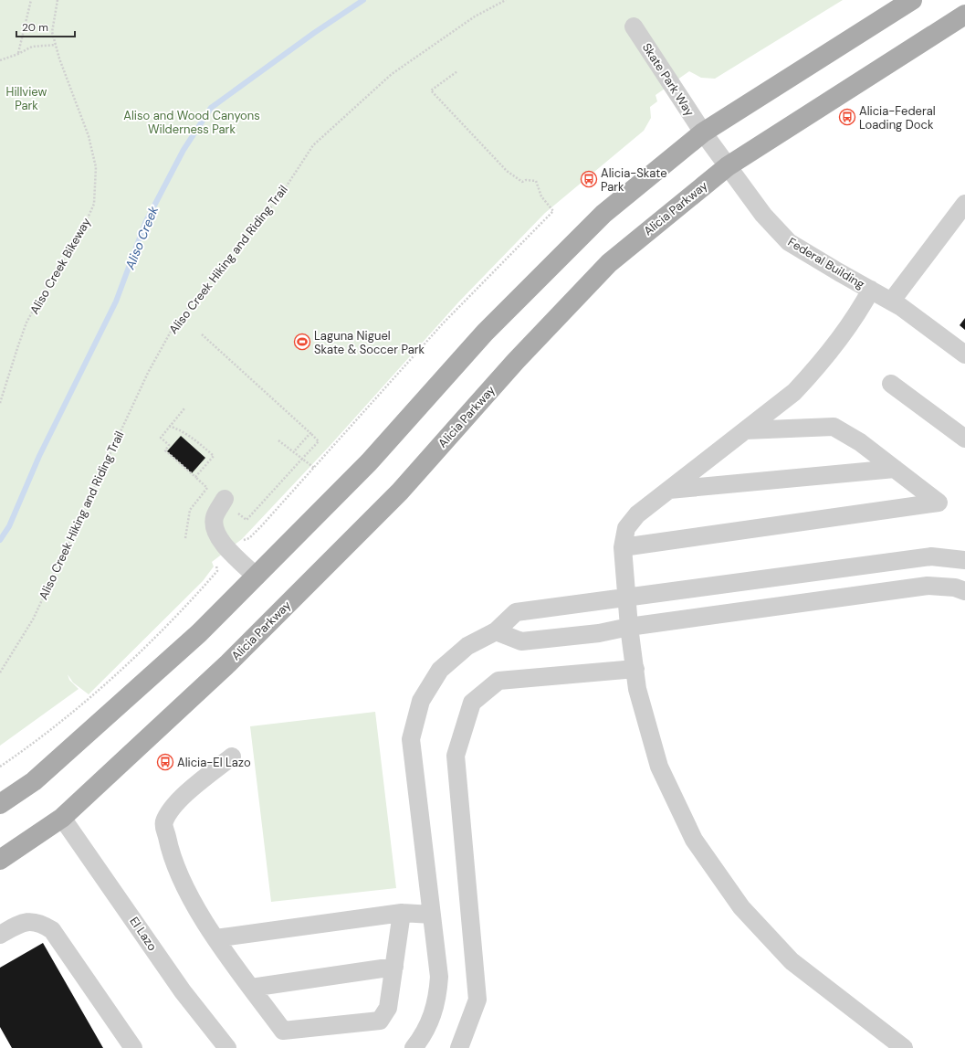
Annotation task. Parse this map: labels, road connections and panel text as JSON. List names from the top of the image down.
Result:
{
  "streets": {
    "main road": ["Alicia Parkway"],
    "street": ["Skate Park Way", "Federal Building", "El Lazo"],
    "path": ["Aliso Creek Hiking and Riding Trail", "Aliso Creek Bikeway"]
  },
  "crossings": [
    ["Skate Park Way", "Alicia Parkway"],
    ["Skate Park Way", "Federal Building"],
    ["Alicia Parkway", "Federal Building"],
    ["Alicia Parkway", "El Lazo"]
  ],
  "water": ["Aliso Creek"],
  "parks": ["Hillview Park", "Aliso and Wood Canyons Wilderness Park"],
  "places": {
    "bus stop": ["Alicia-Federal Loading Dock", "Alicia-Skate Park", "Alicia-El Lazo"],
    "sports": ["Laguna Niguel Skate & Soccer Park"]
  },
  "scale_bar": "20 m"
}
